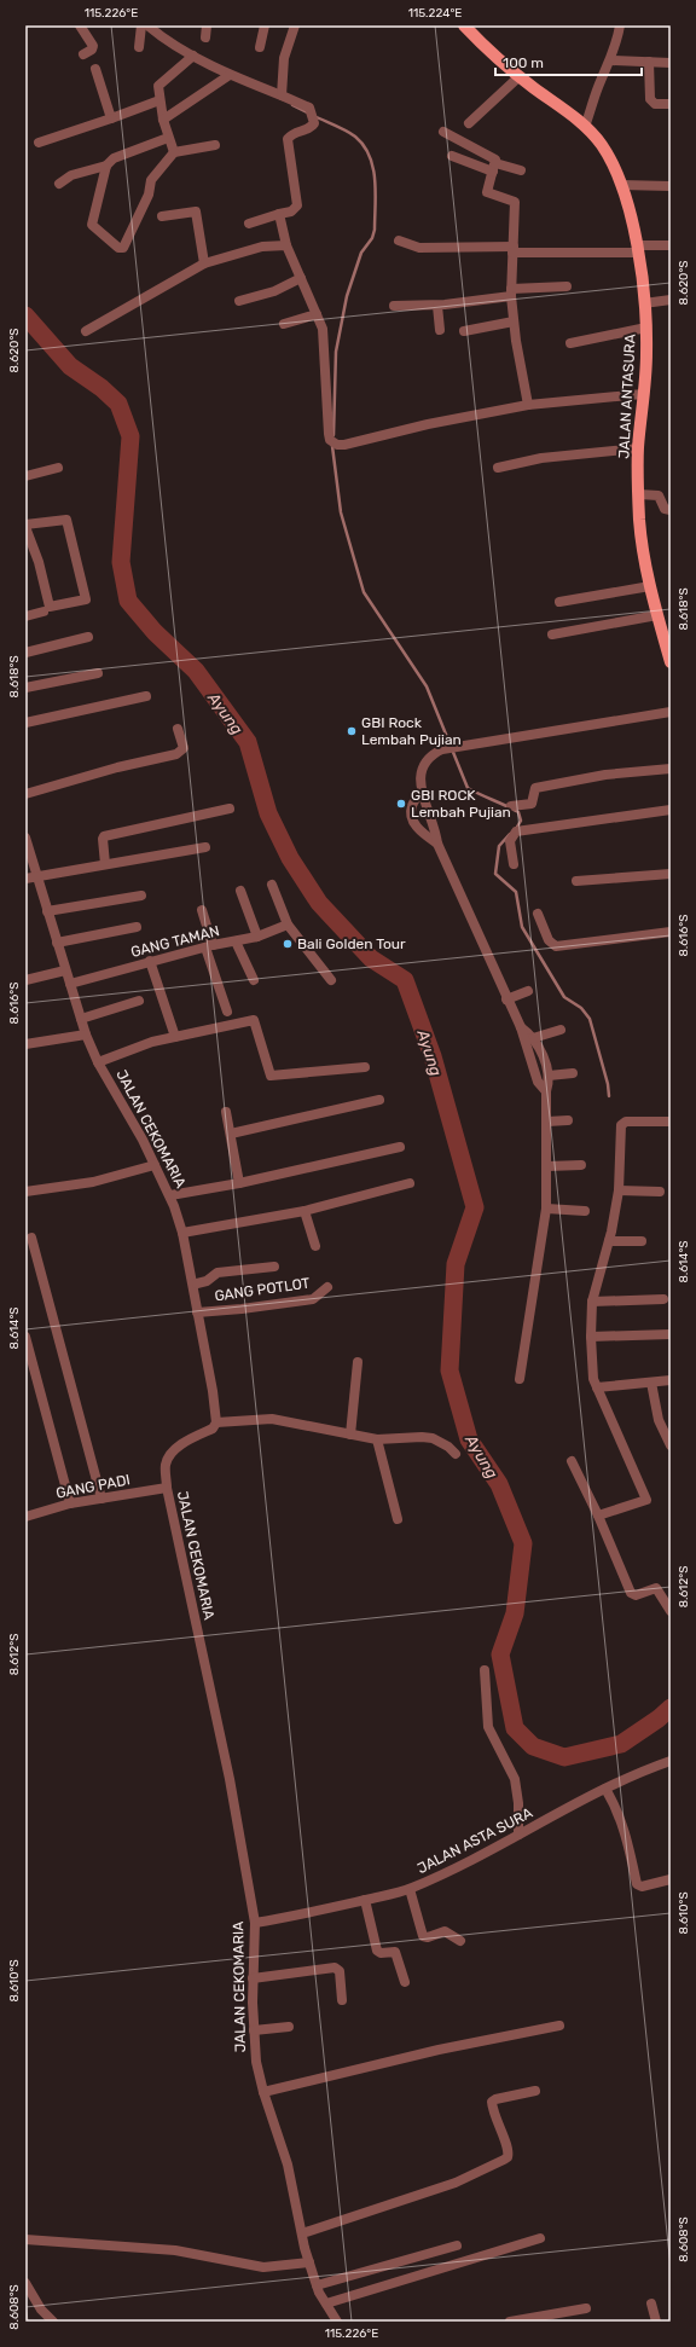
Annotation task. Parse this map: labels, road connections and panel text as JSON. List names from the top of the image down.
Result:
{
  "streets": {
    "main road": ["JALAN ANTASURA"],
    "street": [
      "GANG TAMAN",
      "JALAN CEKOMARIA",
      "GANG POTLOT",
      "GANG PADI",
      "JALAN ASTA SURA"
    ]
  },
  "crossings": [
    ["GANG TAMAN", "JALAN CEKOMARIA"],
    ["JALAN CEKOMARIA", "GANG POTLOT"],
    ["JALAN CEKOMARIA", "GANG PADI"],
    ["JALAN CEKOMARIA", "JALAN ASTA SURA"]
  ],
  "water": ["Ayung"],
  "places": ["GBI Rock Lembah Pujian", "GBI ROCK Lembah Pujian", "Bali Golden Tour"],
  "scale_bar": "100 m",
  "coordinates": [
    "115.226°E",
    "115.224°E",
    "8.620°S",
    "8.618°S",
    "8.616°S",
    "8.614°S",
    "8.612°S",
    "8.610°S",
    "8.608°S"
  ]
}
